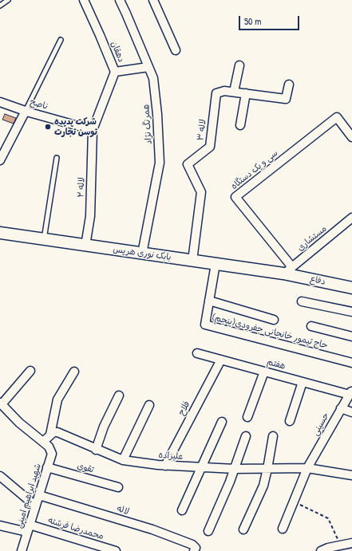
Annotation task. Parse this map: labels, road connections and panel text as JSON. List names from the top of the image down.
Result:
{
  "streets": {
    "main road": ["بابک نوری هریس", "دفاع"],
    "street": [
      "دهقان",
      "ناصح",
      "همرنگ نژاد",
      "لاله ۳",
      "سی و یک دستگاه",
      "لاله ۲",
      "مستشاری",
      "حاج تیمور خانجانی جفرودی(پنجم)",
      "هفتم",
      "فلاح",
      "حسینی",
      "علیزاده",
      "تقوی",
      "شهید ابراهیم امینی",
      "لاله",
      "محمدرضا فرشته"
    ]
  },
  "crossings": [
    ["دهقان", "ناصح"],
    ["دهقان", "لاله ۲"],
    ["ناصح", "لاله ۲"],
    ["همرنگ نژاد", "بابک نوری هریس"],
    ["لاله ۳", "بابک نوری هریس"],
    ["سی و یک دستگاه", "مستشاری"],
    ["سی و یک دستگاه", "بابک نوری هریس"],
    ["سی و یک دستگاه", "دفاع"],
    ["لاله ۲", "بابک نوری هریس"],
    ["مستشاری", "بابک نوری هریس"],
    ["مستشاری", "دفاع"],
    ["بابک نوری هریس", "دفاع"],
    ["بابک نوری هریس", "حاج تیمور خانجانی جفرودی(پنجم)"],
    ["هفتم", "فلاح"],
    ["هفتم", "حسینی"],
    ["فلاح", "علیزاده"],
    ["حسینی", "علیزاده"],
    ["تقوی", "شهید ابراهیم امینی"],
    ["شهید ابراهیم امینی", "لاله"],
    ["شهید ابراهیم امینی", "محمدرضا فرشته"]
  ],
  "places": ["شرکت پدیده توسن تجارت"],
  "scale_bar": "50 m"
}
